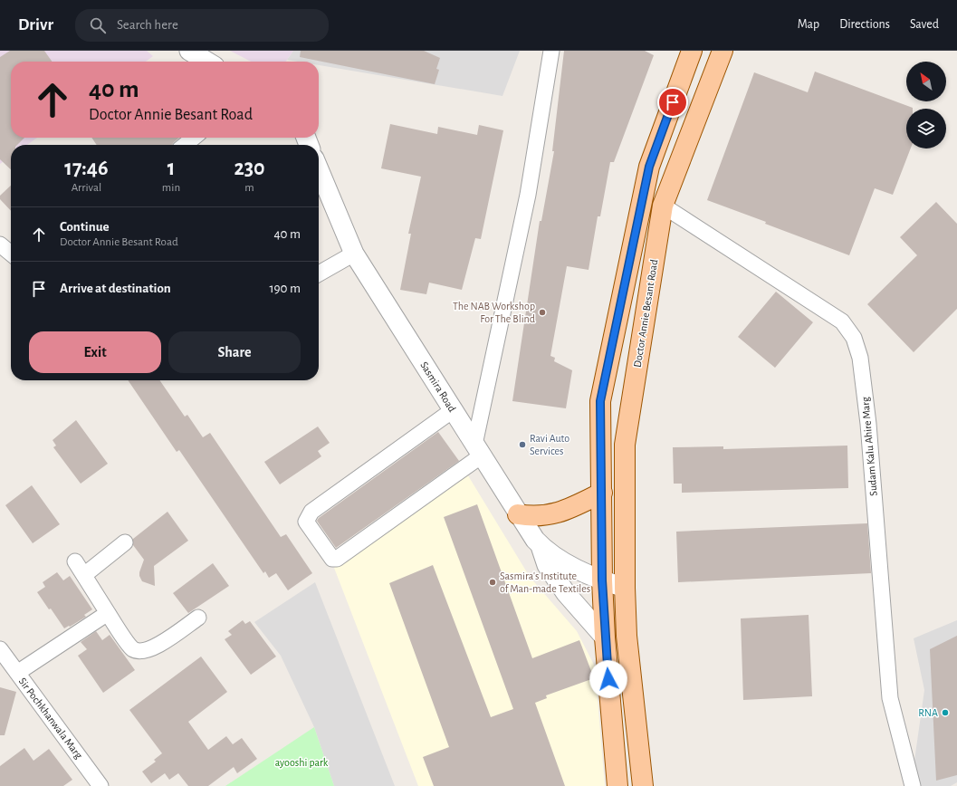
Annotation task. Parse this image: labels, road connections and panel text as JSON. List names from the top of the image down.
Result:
{
  "streets": {
    "main road": ["Doctor Annie Besant Road"],
    "street": ["Sasmira Road", "Sudam Kalu Ahire Marg", "Sir Pochkhanwala Marg"]
  },
  "crossings": [
    ["Doctor Annie Besant Road", "Sasmira Road"],
    ["Doctor Annie Besant Road", "Sudam Kalu Ahire Marg"]
  ],
  "parks": ["ayooshi park"],
  "places": [
    "The NAB Workshop For The Blind",
    "Ravi Auto Services",
    "Sasmira's Institute of Man-made Textiles",
    "RNA"
  ],
  "north": "top left",
  "page": {
    "header": "Drivr",
    "search": "Search here",
    "nav": ["Map", "Directions", "Saved"],
    "turn": ["40 m", "Doctor Annie Besant Road"],
    "eta": [
      "17:46",
      "Arrival",
      "1",
      "min",
      "230",
      "m"
    ],
    "list": [
      {
        "name": "Continue",
        "note": "Doctor Annie Besant Road",
        "value": "40 m"
      },
      {
        "name": "Arrive at destination",
        "value": "190 m"
      }
    ],
    "buttons": ["Exit", "Share"]
  }
}
